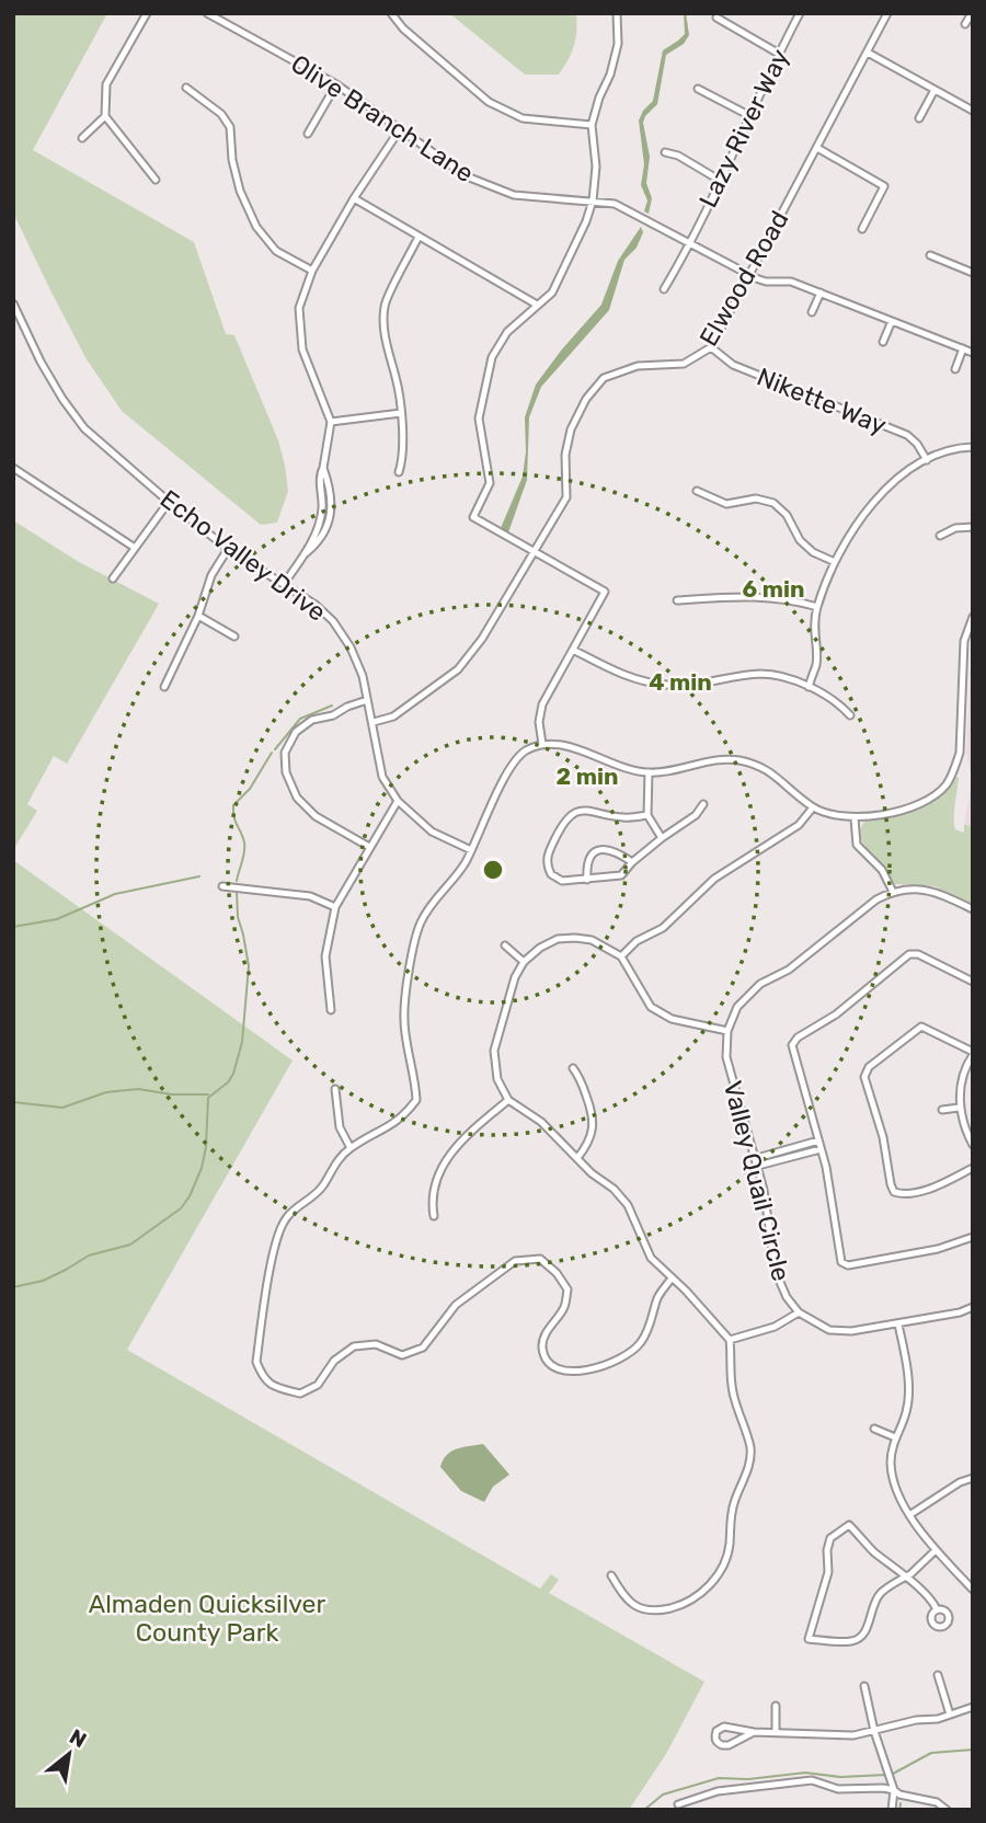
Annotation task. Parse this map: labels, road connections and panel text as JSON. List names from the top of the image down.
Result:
{
  "streets": {
    "street": [
      "Olive Branch Lane",
      "Lazy River Way",
      "Elwood Road",
      "Nikette Way",
      "Echo Valley Drive",
      "Valley Quail Circle"
    ]
  },
  "crossings": [
    ["Olive Branch Lane", "Lazy River Way"],
    ["Olive Branch Lane", "Elwood Road"],
    ["Elwood Road", "Nikette Way"],
    ["Elwood Road", "Echo Valley Drive"]
  ],
  "parks": ["Almaden Quicksilver County Park"],
  "north": "top right",
  "rings": ["6 min", "4 min", "2 min"]
}
